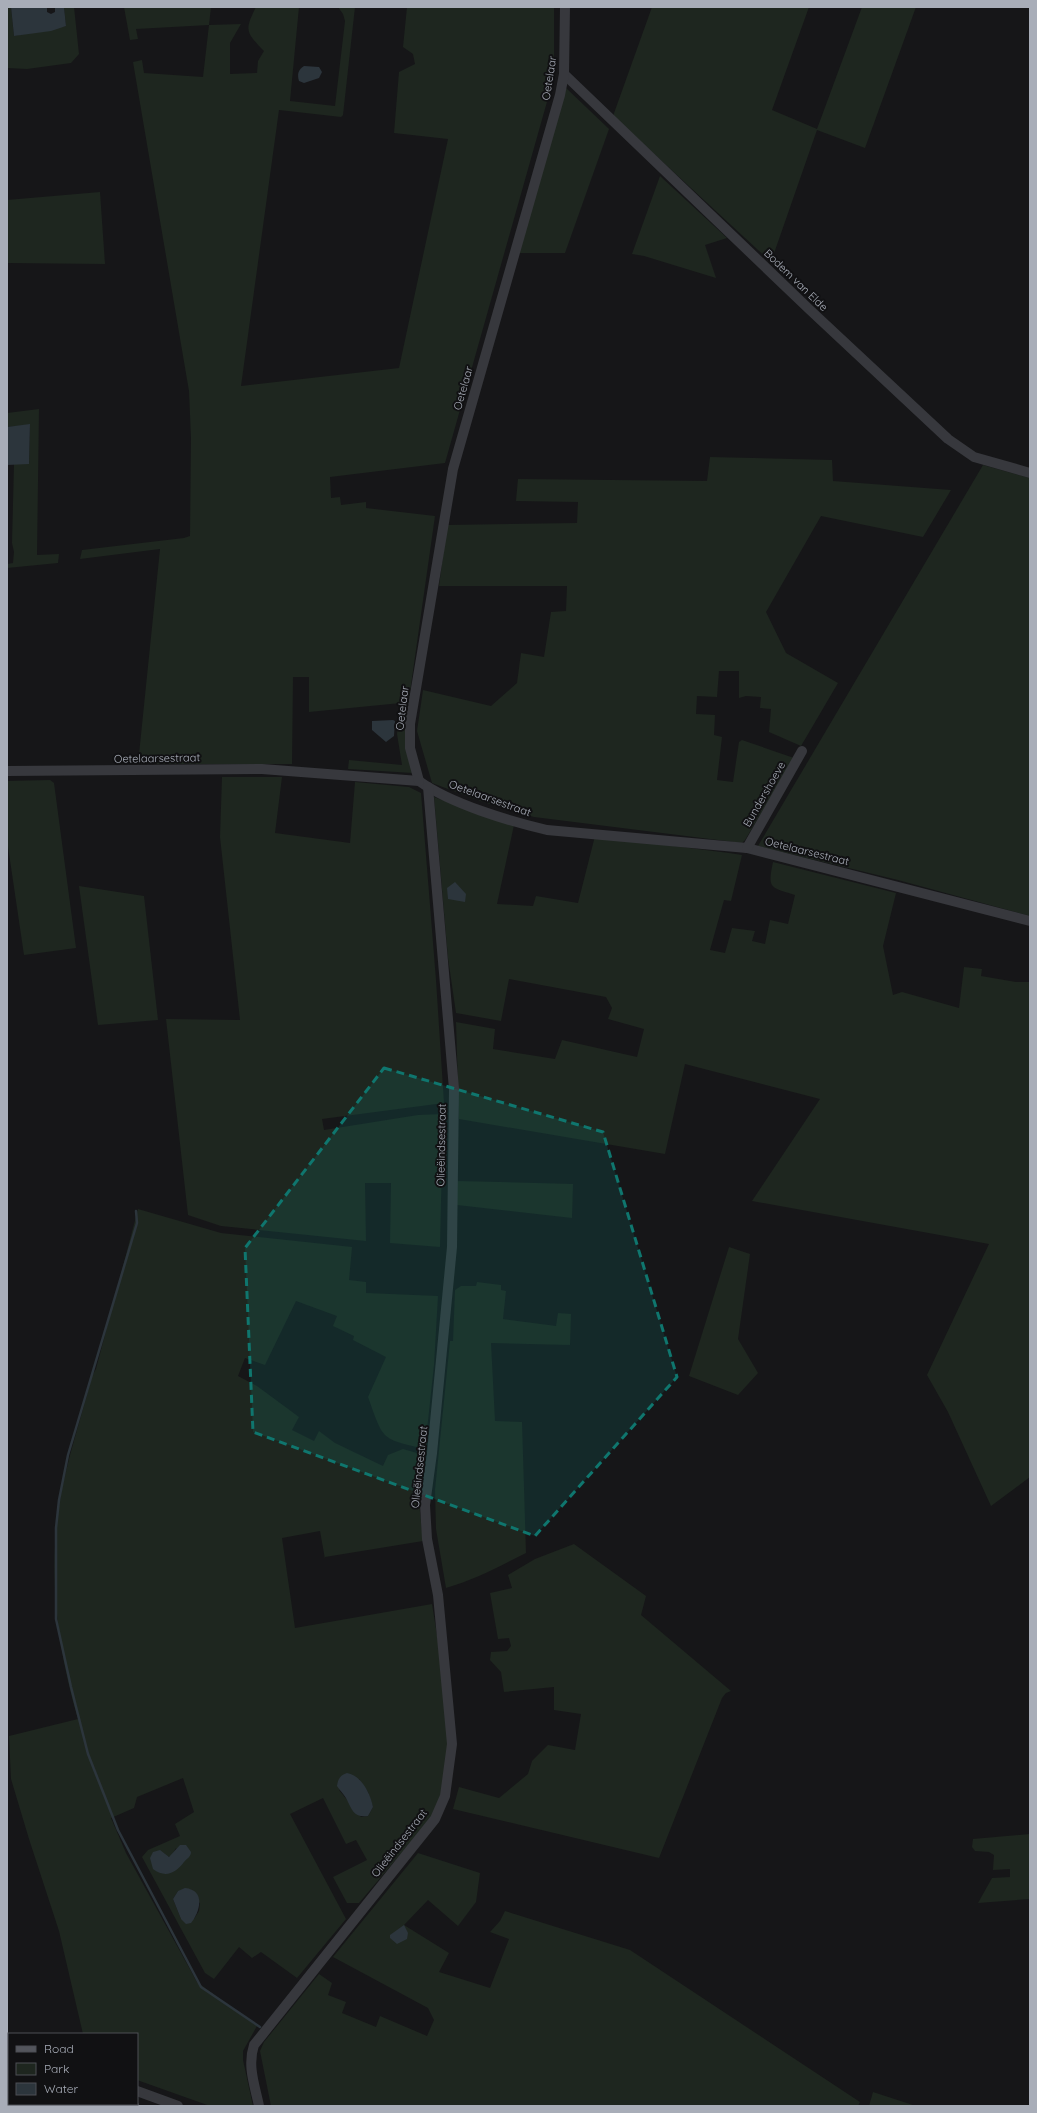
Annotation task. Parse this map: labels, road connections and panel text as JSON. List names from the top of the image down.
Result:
{
  "streets": {
    "street": [
      "Oetelaar",
      "Bodem van Elde",
      "Oetelaarsestraat",
      "Bundershoeve",
      "Olieëindsestraat"
    ]
  },
  "crossings": [
    ["Oetelaar", "Bodem van Elde"],
    ["Oetelaar", "Oetelaarsestraat"],
    ["Oetelaarsestraat", "Bundershoeve"],
    ["Oetelaarsestraat", "Olieëindsestraat"]
  ],
  "legend": ["Road", "Park", "Water"]
}
